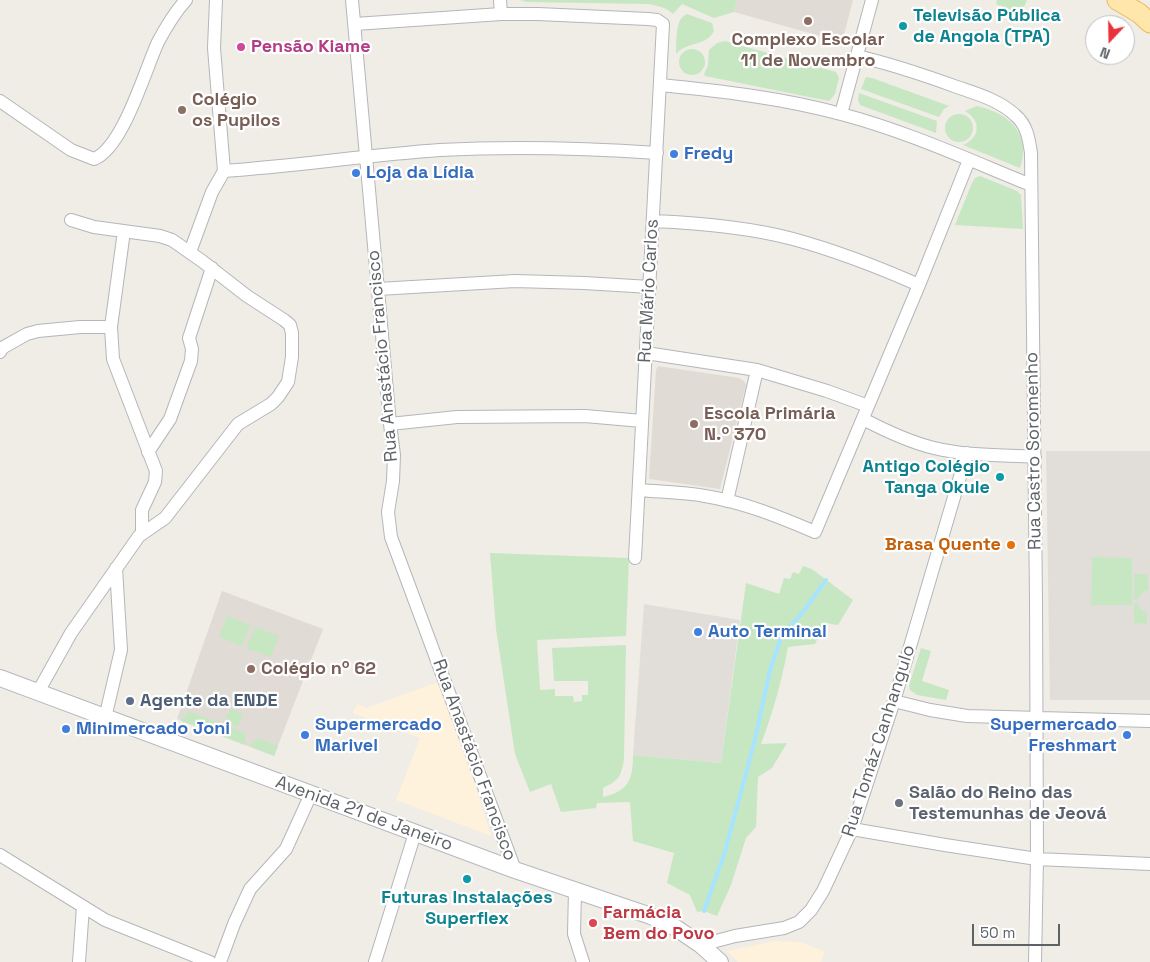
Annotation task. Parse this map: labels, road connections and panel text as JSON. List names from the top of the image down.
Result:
{
  "streets": {
    "main road": ["Avenida 21 de Janeiro"],
    "street": [
      "Rua Mário Carlos",
      "Rua Anastácio Francisco",
      "Rua Castro Soromenho",
      "Rua Tomáz Canhangulo"
    ]
  },
  "crossings": [
    ["Rua Anastácio Francisco", "Avenida 21 de Janeiro"],
    ["Rua Tomáz Canhangulo", "Avenida 21 de Janeiro"]
  ],
  "places": [
    "Complexo Escolar 11 de Novembro",
    "Televisão Pública de Angola (TPA)",
    "Pensão Kiame",
    "Colégio os Pupilos",
    "Fredy",
    "Loja da Lídia",
    "Escola Primária N.º 370",
    "Antigo Colégio Tanga Okule",
    "Brasa Quente",
    "Auto Terminal",
    "Colégio nº 62",
    "Agente da ENDE",
    "Minimercado Joni",
    "Supermercado Marivel",
    "Supermercado Freshmart",
    "Salão do Reino das Testemunhas de Jeová",
    "Futuras Instalações Superflex",
    "Farmácia Bem do Povo"
  ],
  "scale_bar": "50 m",
  "north": "bottom"
}
